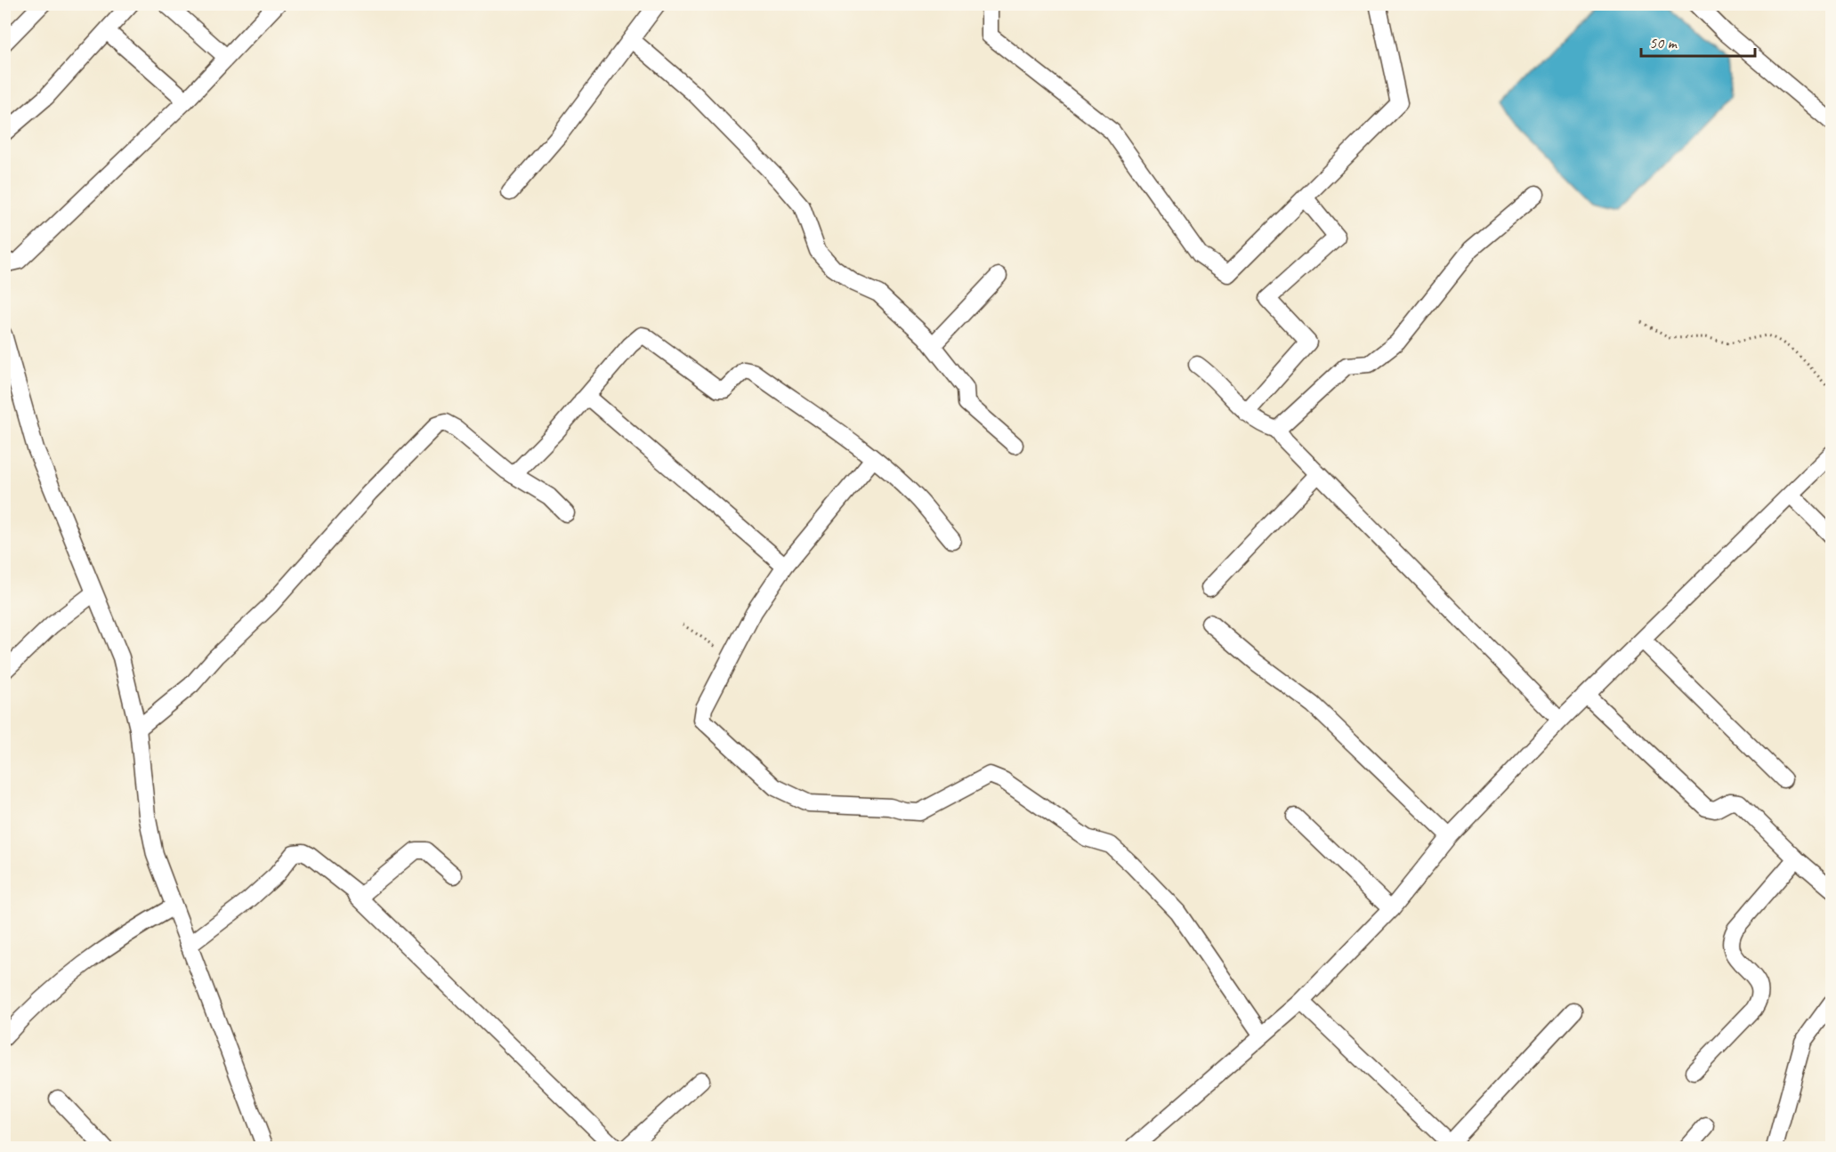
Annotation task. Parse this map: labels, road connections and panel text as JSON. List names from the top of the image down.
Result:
{
  "scale_bar": "50 m"
}
